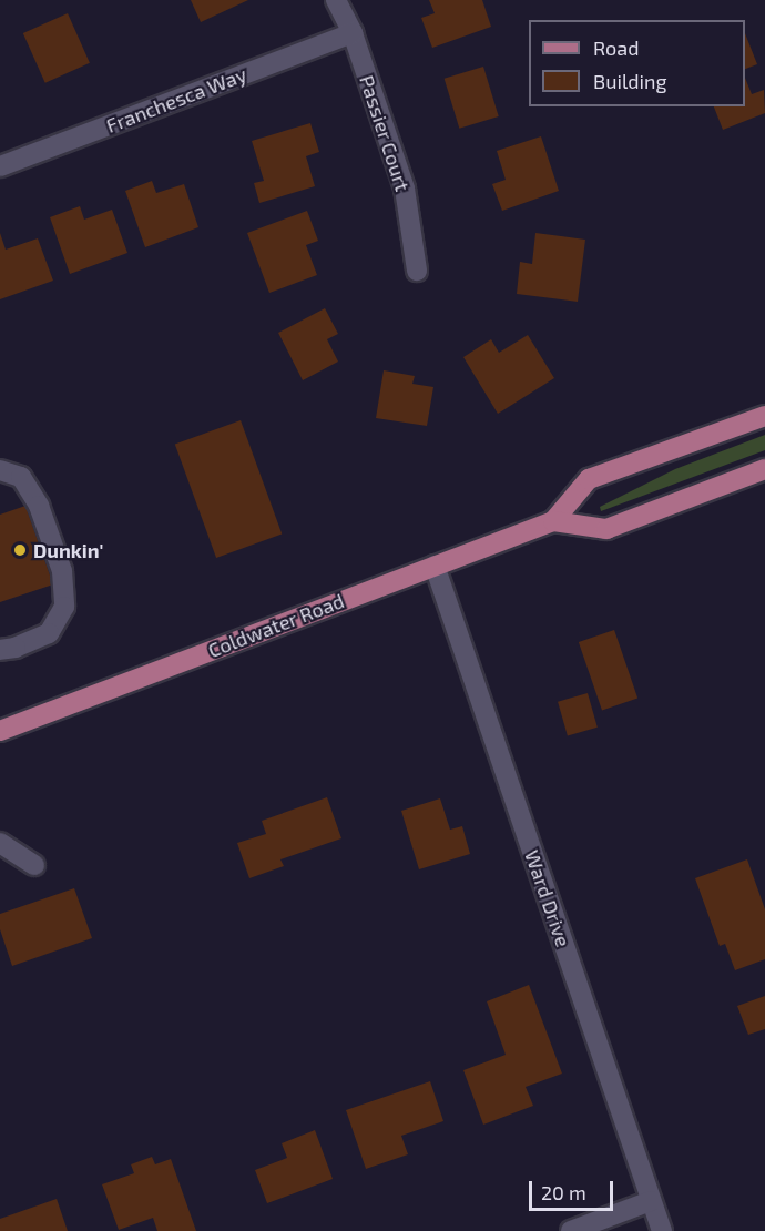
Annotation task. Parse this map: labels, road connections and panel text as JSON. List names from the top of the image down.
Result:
{
  "streets": {
    "main road": ["Coldwater Road"],
    "street": ["Franchesca Way", "Passier Court", "Ward Drive"]
  },
  "crossings": [
    ["Franchesca Way", "Passier Court"],
    ["Coldwater Road", "Ward Drive"]
  ],
  "places": ["Dunkin'"],
  "legend": ["Road", "Building"],
  "scale_bar": "20 m"
}
